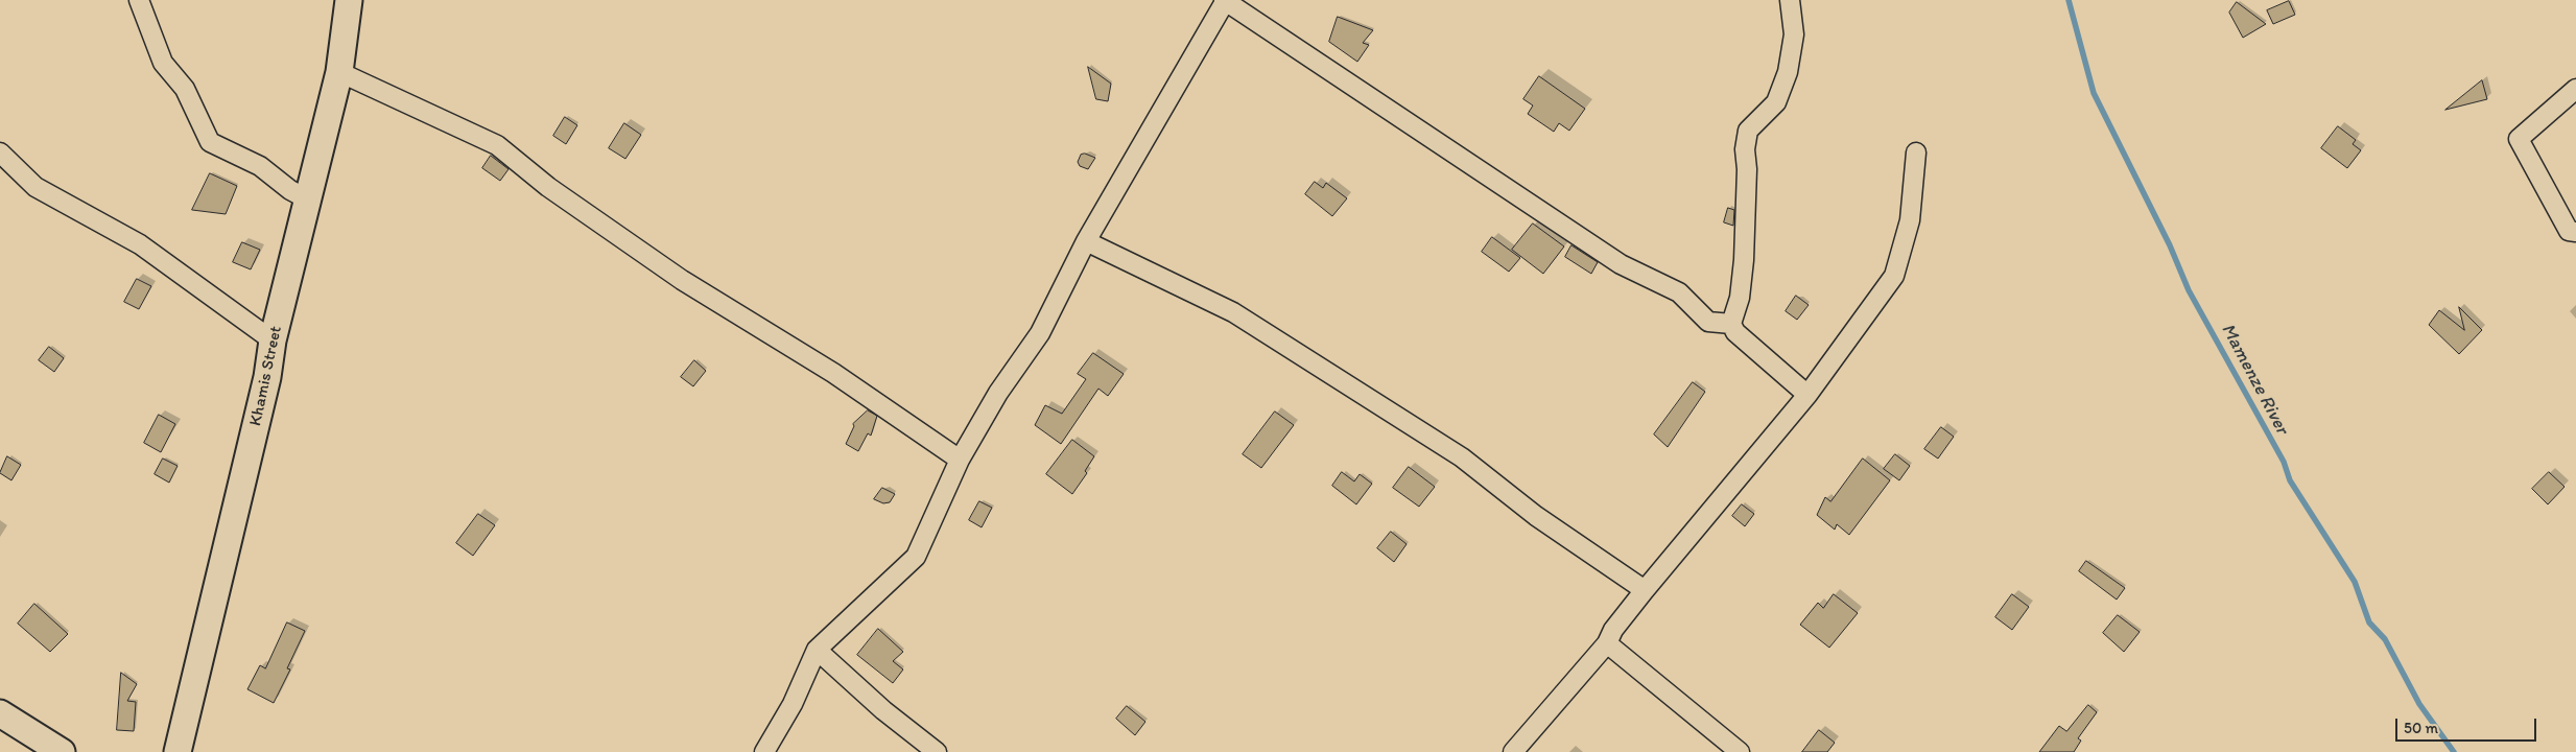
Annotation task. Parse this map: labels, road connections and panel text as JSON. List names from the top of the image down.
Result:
{
  "streets": {
    "street": ["Khamis Street"]
  },
  "water": ["Mamenze River"],
  "scale_bar": "50 m"
}
